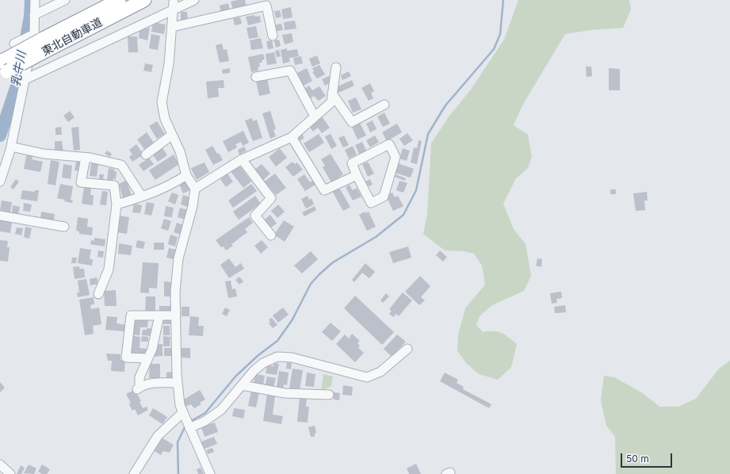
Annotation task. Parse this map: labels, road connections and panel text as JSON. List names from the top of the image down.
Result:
{
  "streets": {
    "highway": ["東北自動車道"]
  },
  "water": ["乳牛川"],
  "scale_bar": "50 m"
}
